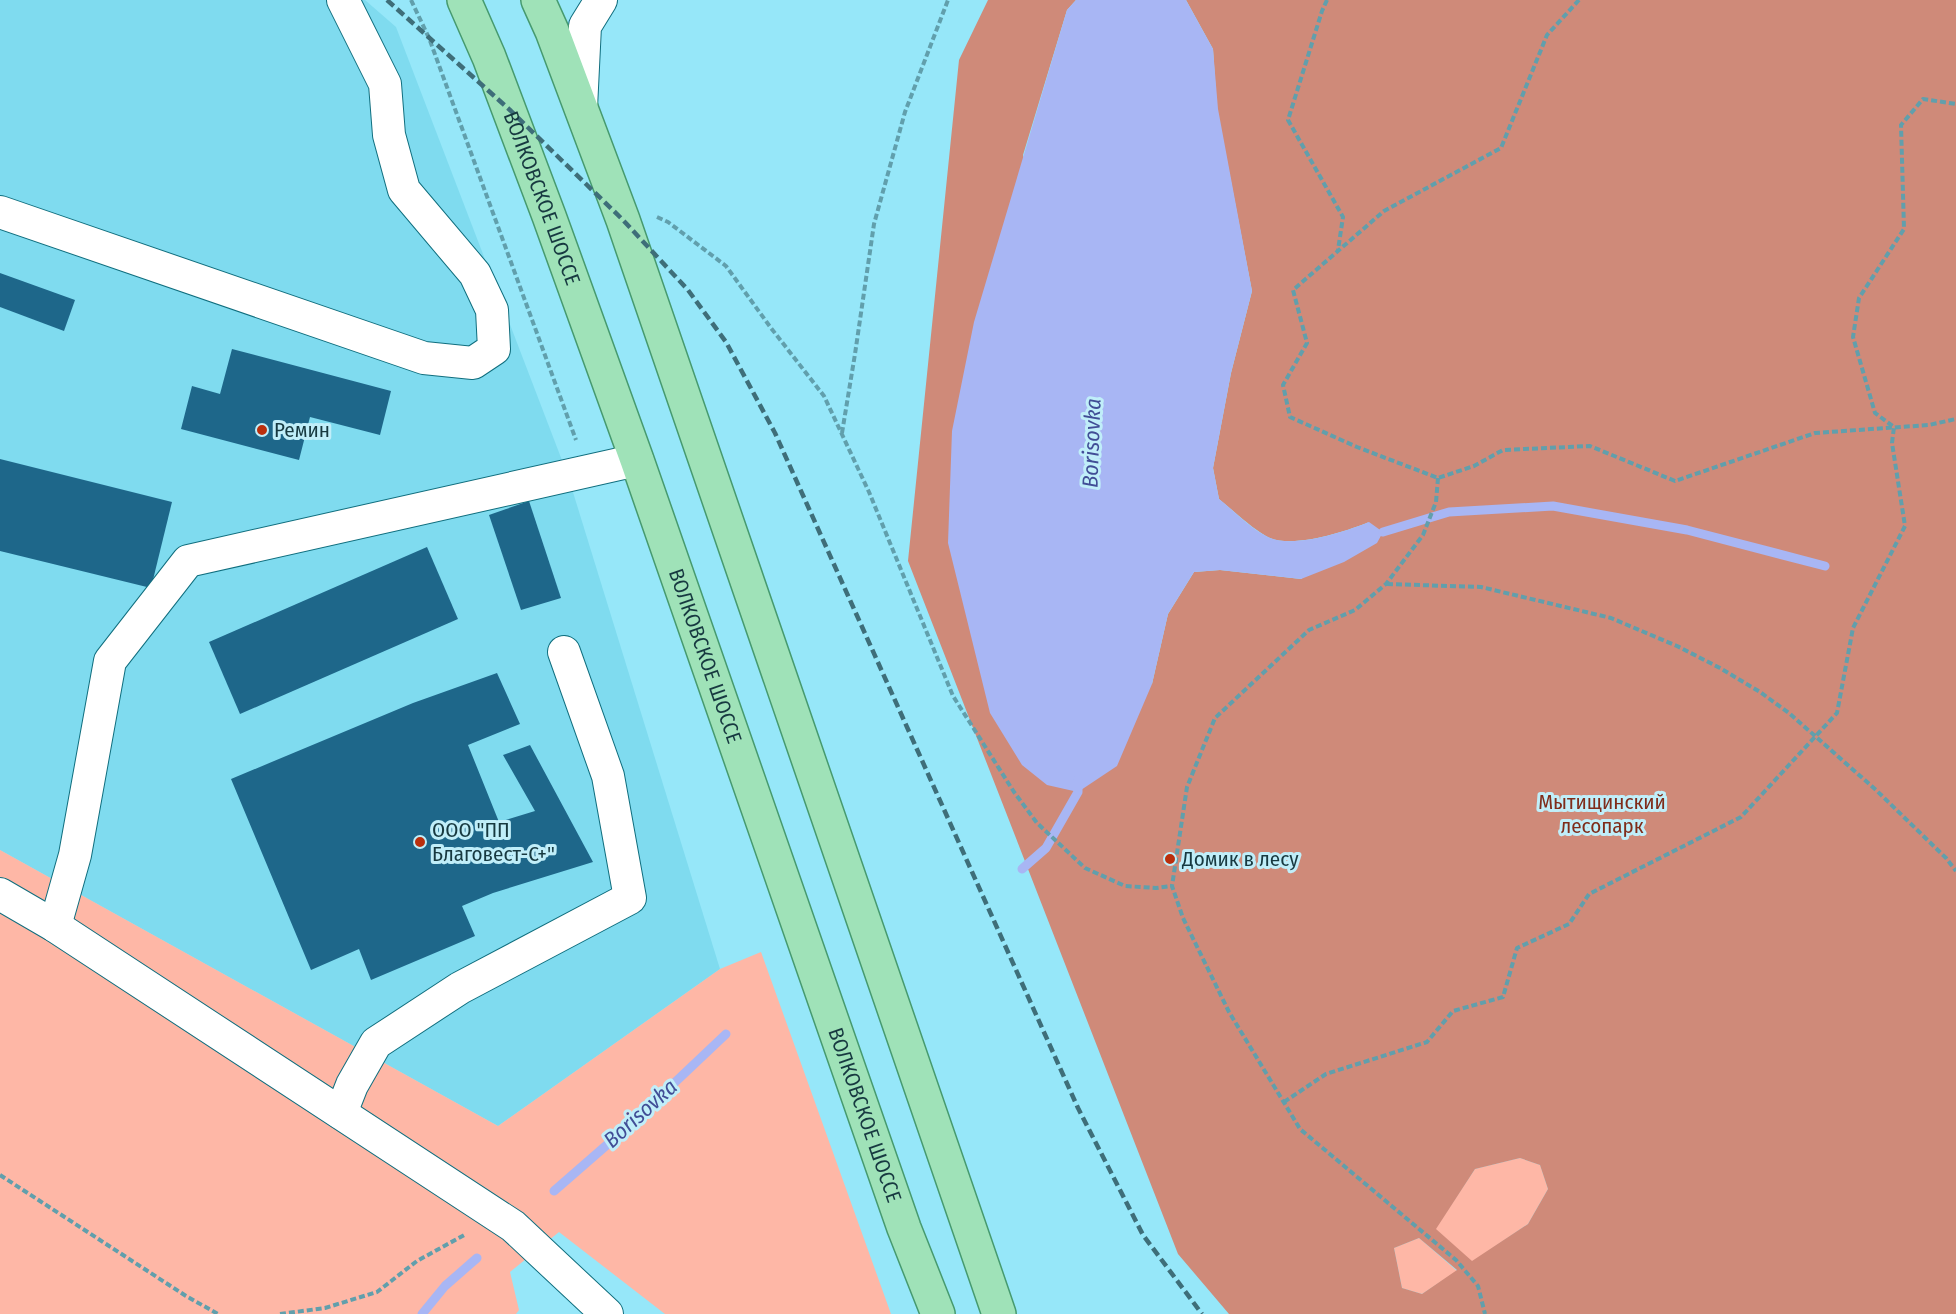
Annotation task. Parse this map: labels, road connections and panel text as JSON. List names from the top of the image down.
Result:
{
  "streets": {
    "main road": ["ВОЛКОВСКОЕ ШОССЕ"]
  },
  "water": ["Borisovka"],
  "parks": ["Мытищинский лесопарк"],
  "places": ["Ремин", "ООО \"ПП Благовест-С+\"", "Домик в лесу"]
}
